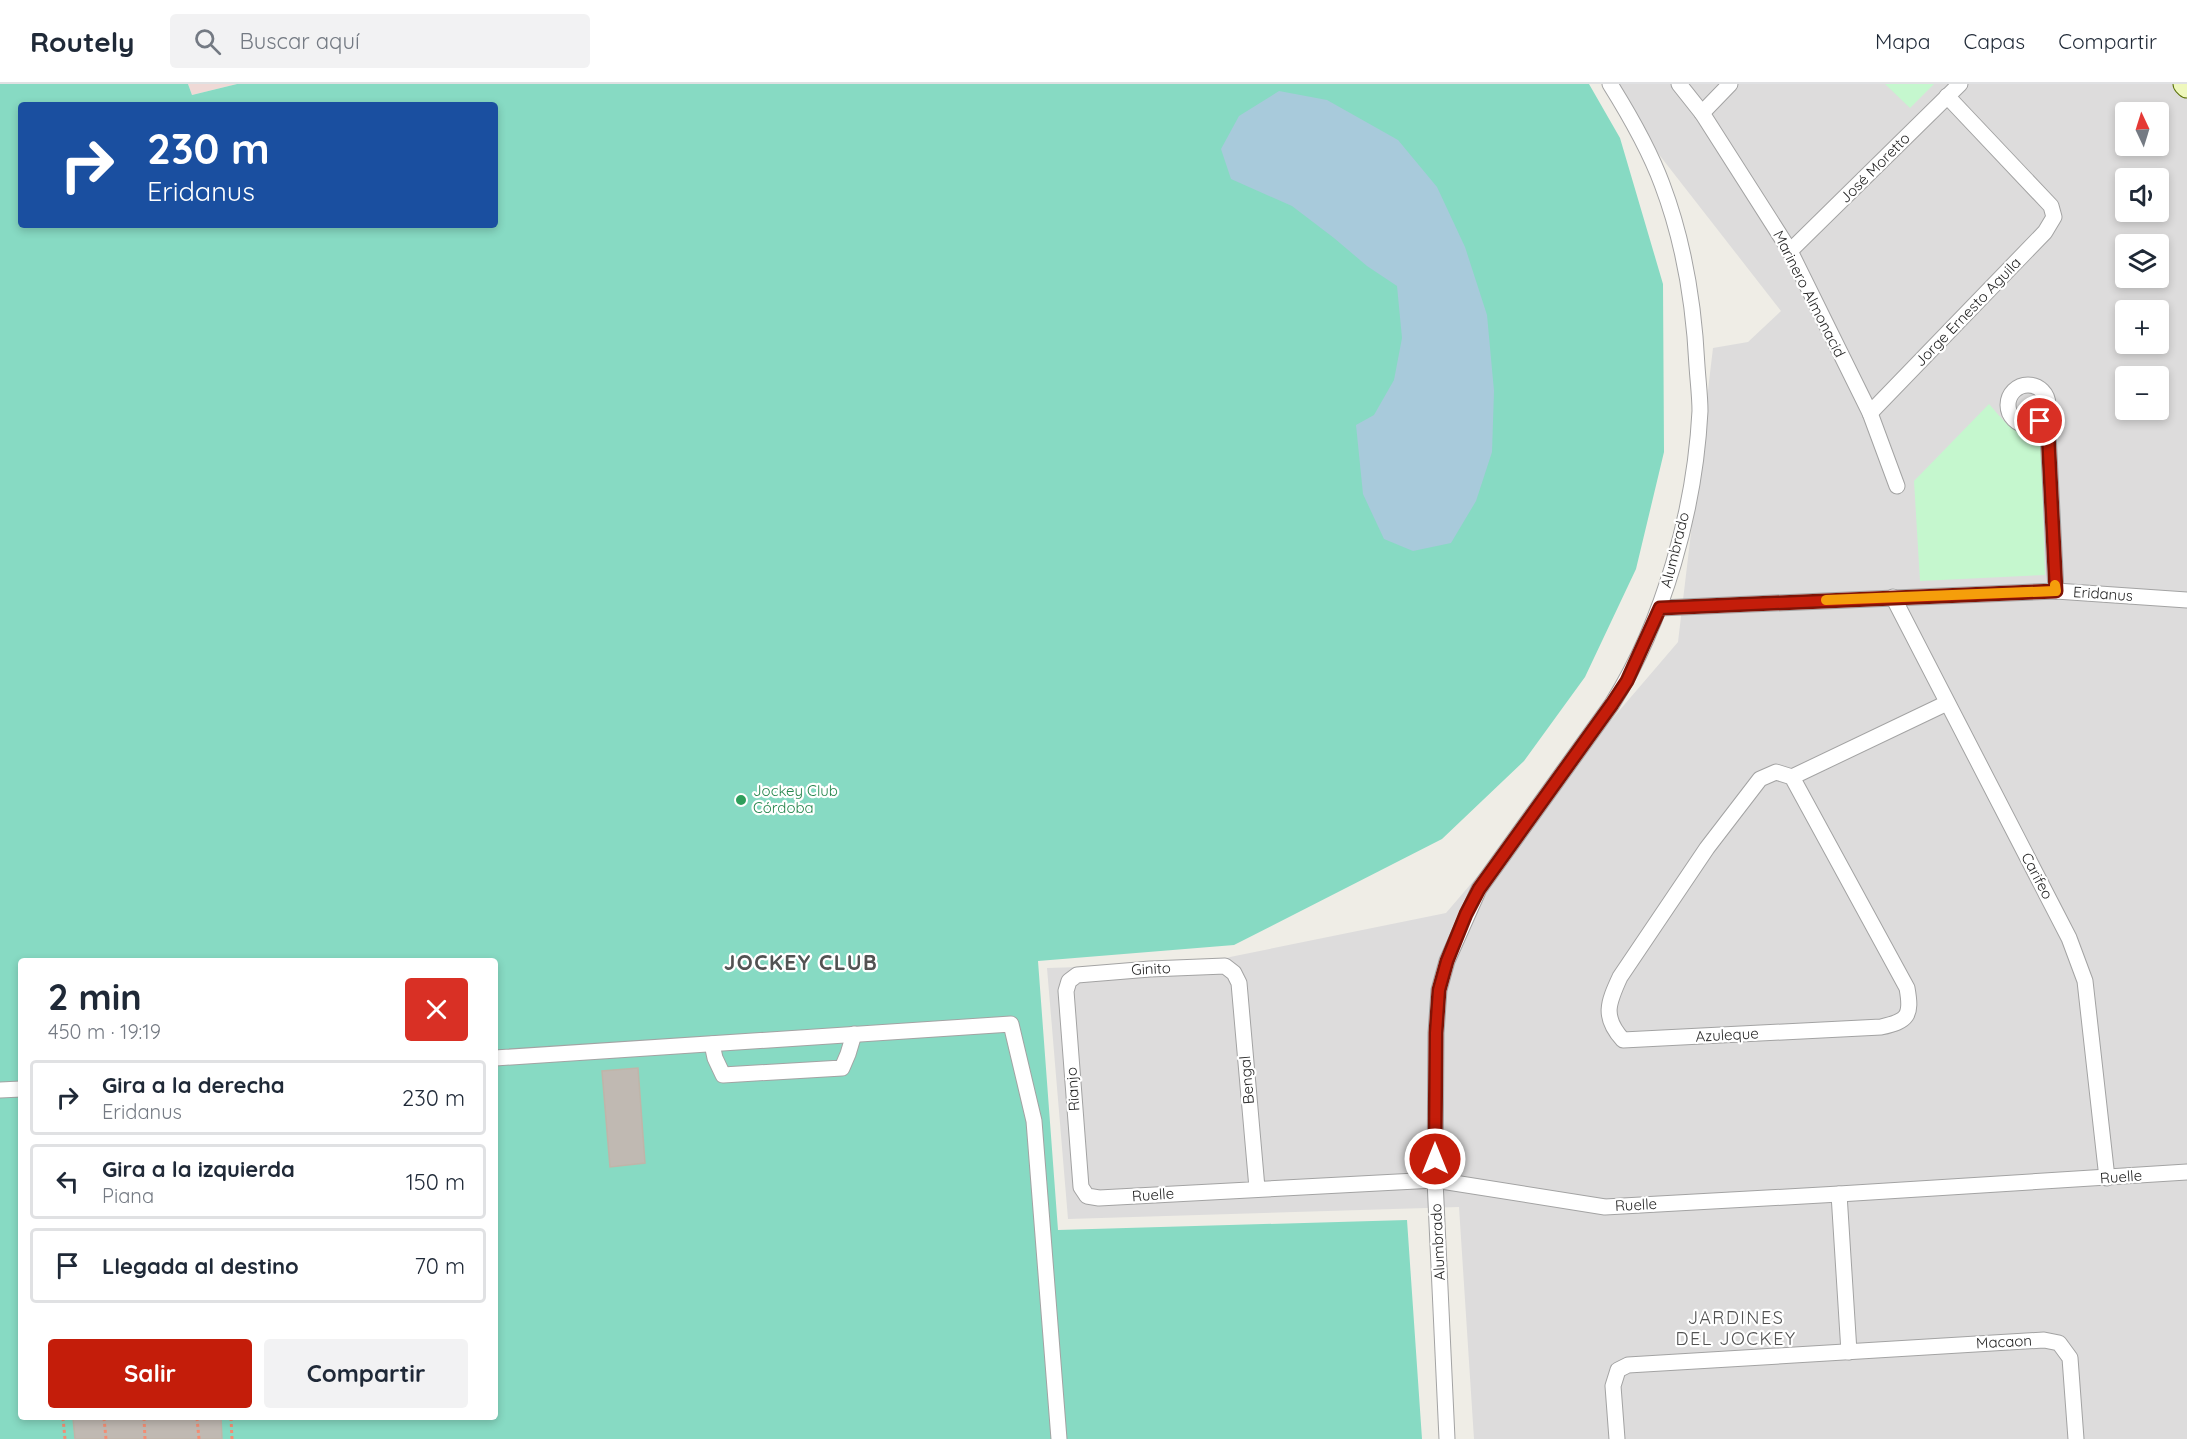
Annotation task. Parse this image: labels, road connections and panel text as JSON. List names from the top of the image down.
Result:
{
  "streets": {
    "street": [
      "José Moretto",
      "Marinero Almonacid",
      "Jorge Ernesto Aguila",
      "Alumbrado",
      "Eridanus",
      "Carifeo",
      "Ginito",
      "Azuleque",
      "Bengal",
      "Rianjo",
      "Ruelle",
      "Macaon"
    ]
  },
  "crossings": [
    ["José Moretto", "Marinero Almonacid"],
    ["José Moretto", "Jorge Ernesto Aguila"],
    ["Marinero Almonacid", "Jorge Ernesto Aguila"],
    ["Alumbrado", "Eridanus"],
    ["Alumbrado", "Ruelle"],
    ["Eridanus", "Carifeo"],
    ["Carifeo", "Azuleque"],
    ["Carifeo", "Ruelle"],
    ["Ginito", "Bengal"],
    ["Ginito", "Rianjo"],
    ["Bengal", "Ruelle"],
    ["Rianjo", "Ruelle"]
  ],
  "districts": ["JOCKEY CLUB", "JARDINES DEL JOCKEY"],
  "places": ["Jockey Club Córdoba"],
  "north": "top",
  "page": {
    "header": "Routely",
    "search": "Buscar aquí",
    "nav": ["Mapa", "Capas", "Compartir"],
    "map_buttons": ["+", "−"],
    "turn": ["230 m", "Eridanus"],
    "heading": ["2 min", "450 m · 19:19"],
    "list": [
      {
        "name": "Gira a la derecha",
        "note": "Eridanus",
        "value": "230 m"
      },
      {
        "name": "Gira a la izquierda",
        "note": "Piana",
        "value": "150 m"
      },
      {
        "name": "Llegada al destino",
        "value": "70 m"
      }
    ],
    "buttons": ["Salir", "Compartir"]
  }
}
